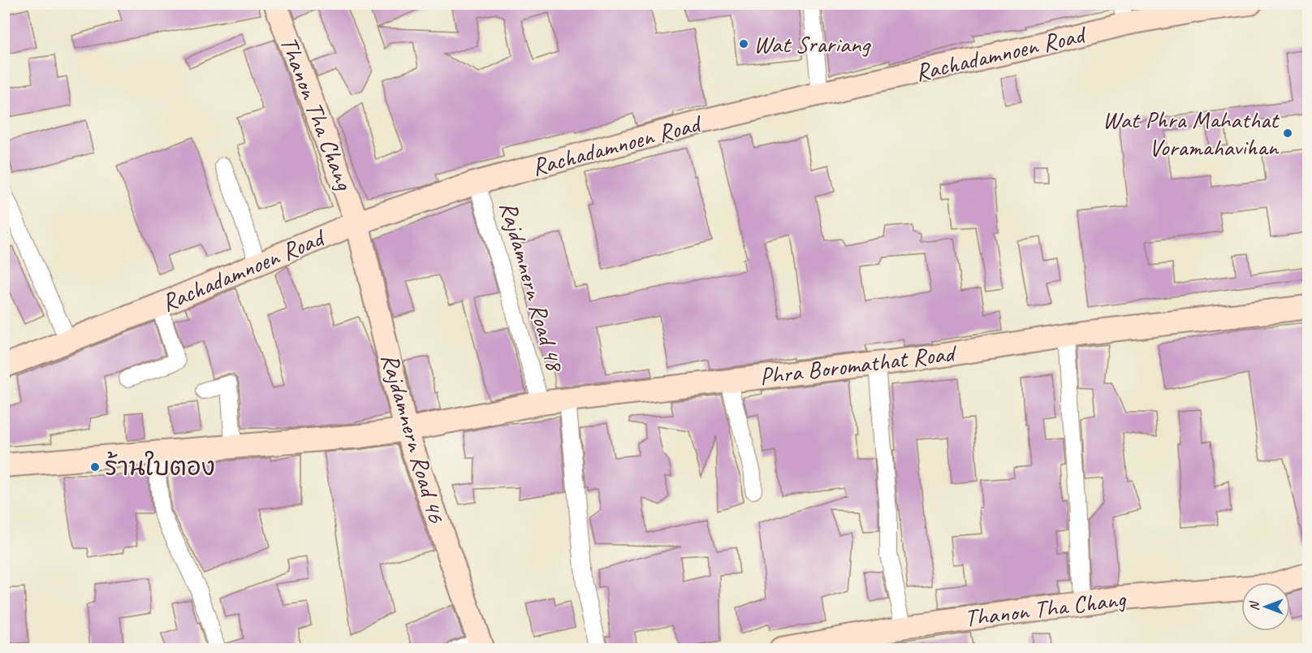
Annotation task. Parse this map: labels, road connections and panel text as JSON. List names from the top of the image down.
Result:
{
  "streets": {
    "street": [
      "Rachadamnoen Road",
      "Thanon Tha Chang",
      "Rajdamnern Road 48",
      "Phra Boromathat Road",
      "Rajdamnern Road 46"
    ]
  },
  "crossings": [
    ["Rachadamnoen Road", "Thanon Tha Chang"],
    ["Rachadamnoen Road", "Rajdamnern Road 48"],
    ["Rachadamnoen Road", "Rajdamnern Road 46"],
    ["Thanon Tha Chang", "Rajdamnern Road 46"],
    ["Rajdamnern Road 48", "Phra Boromathat Road"],
    ["Phra Boromathat Road", "Rajdamnern Road 46"]
  ],
  "places": ["Wat Srariang", "Wat Phra Mahathat Voramahavihan", "ร้านใบตอง"],
  "north": "left"
}
